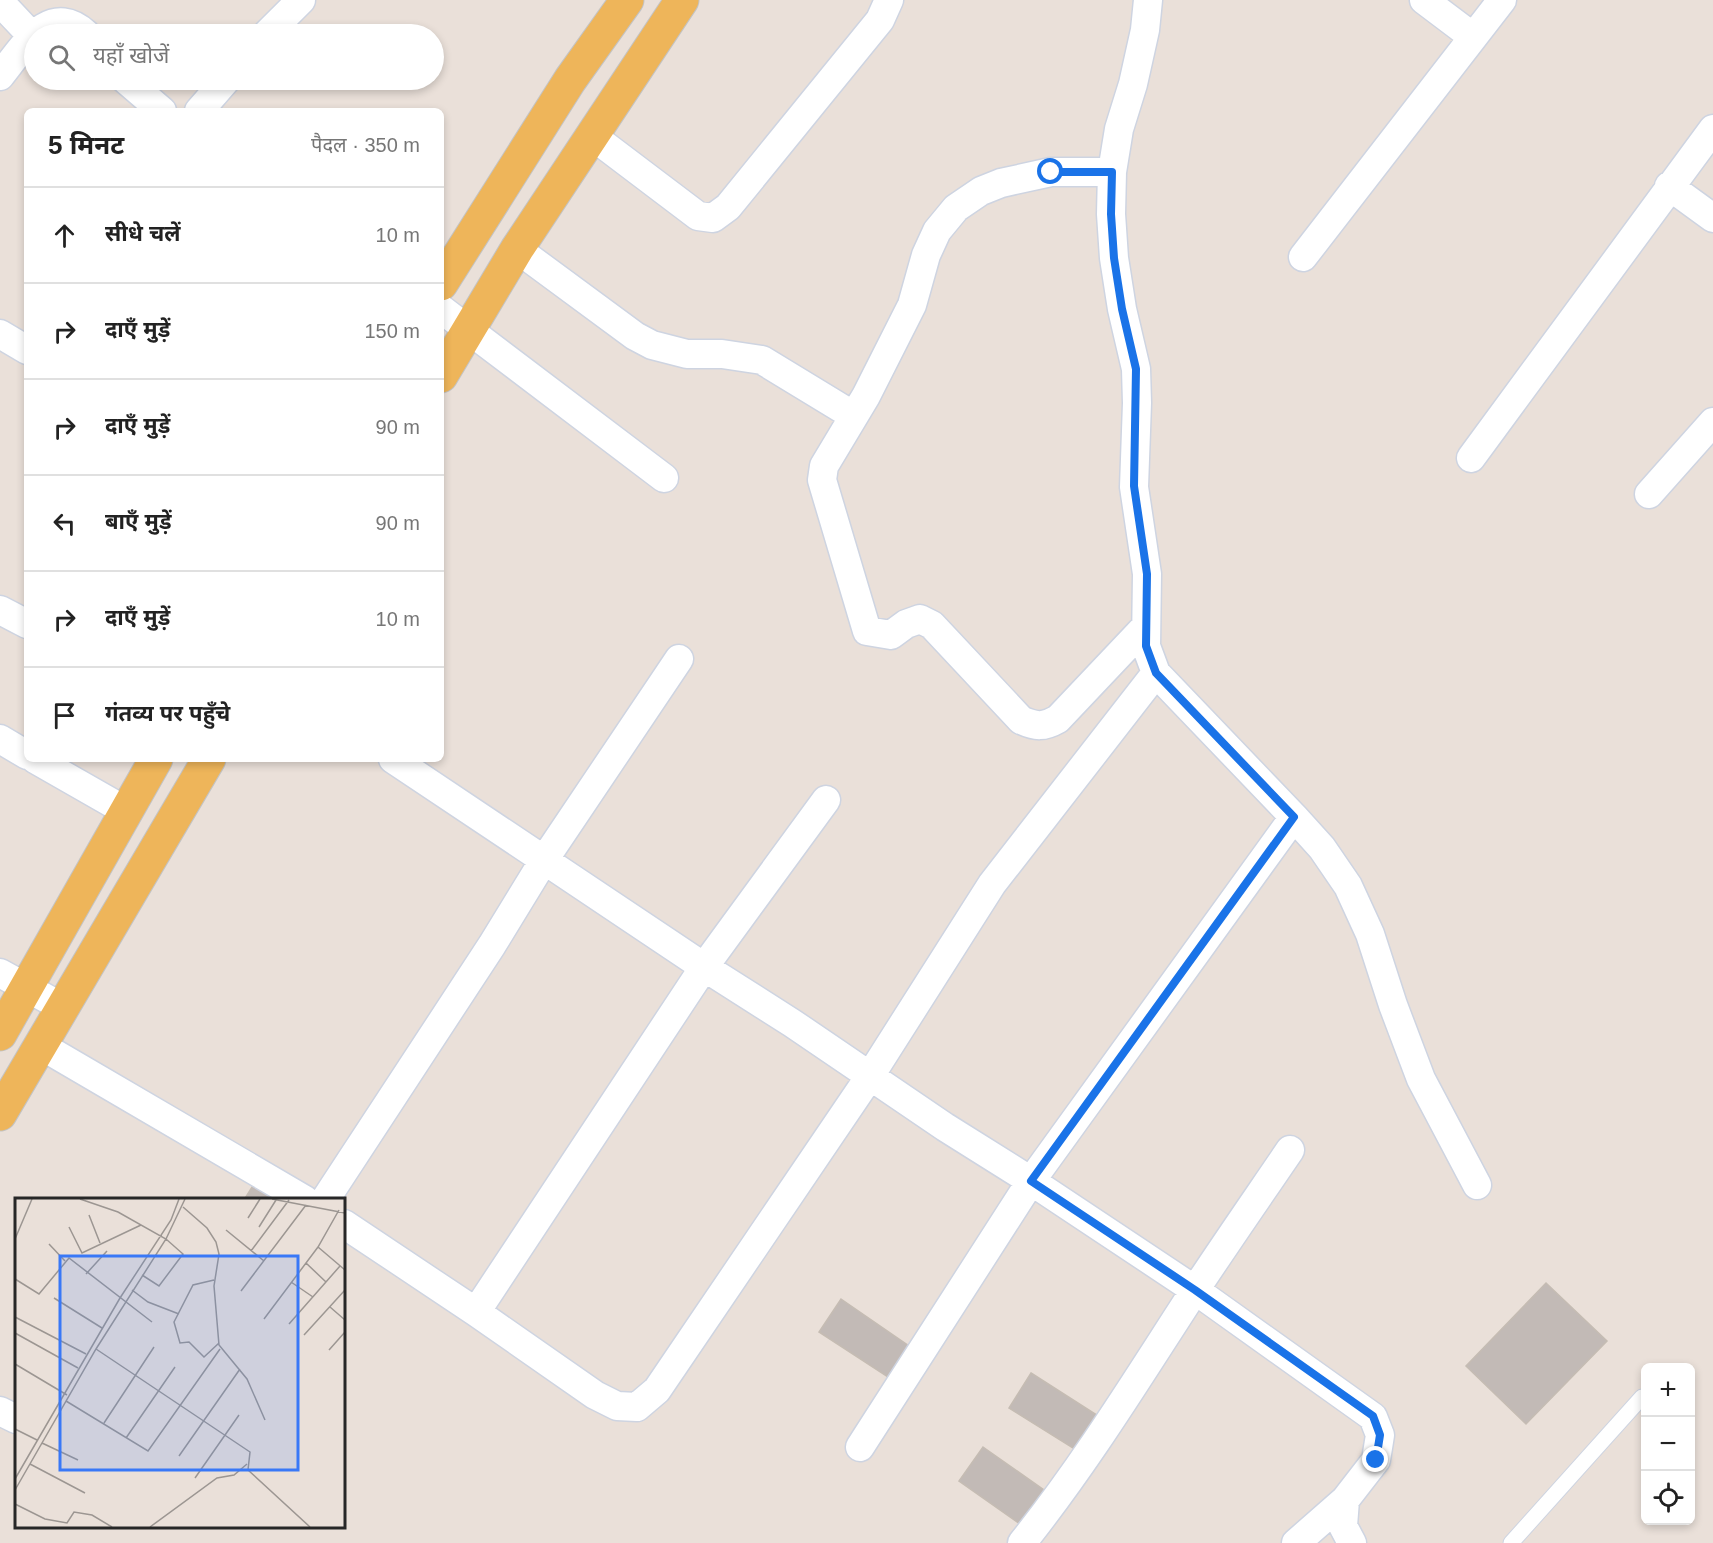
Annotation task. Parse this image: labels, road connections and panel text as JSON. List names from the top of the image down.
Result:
{
  "page": {
    "search": "यहाँ खोजें",
    "heading": ["5 मिनट", "पैदल · 350 m"],
    "list": [
      ["सीधे चलें", "10 m"],
      ["दाएँ मुड़ें", "150 m"],
      ["दाएँ मुड़ें", "90 m"],
      ["बाएँ मुड़ें", "90 m"],
      ["दाएँ मुड़ें", "10 m"],
      "गंतव्य पर पहुँचे"
    ],
    "map_buttons": ["+", "−"]
  }
}
